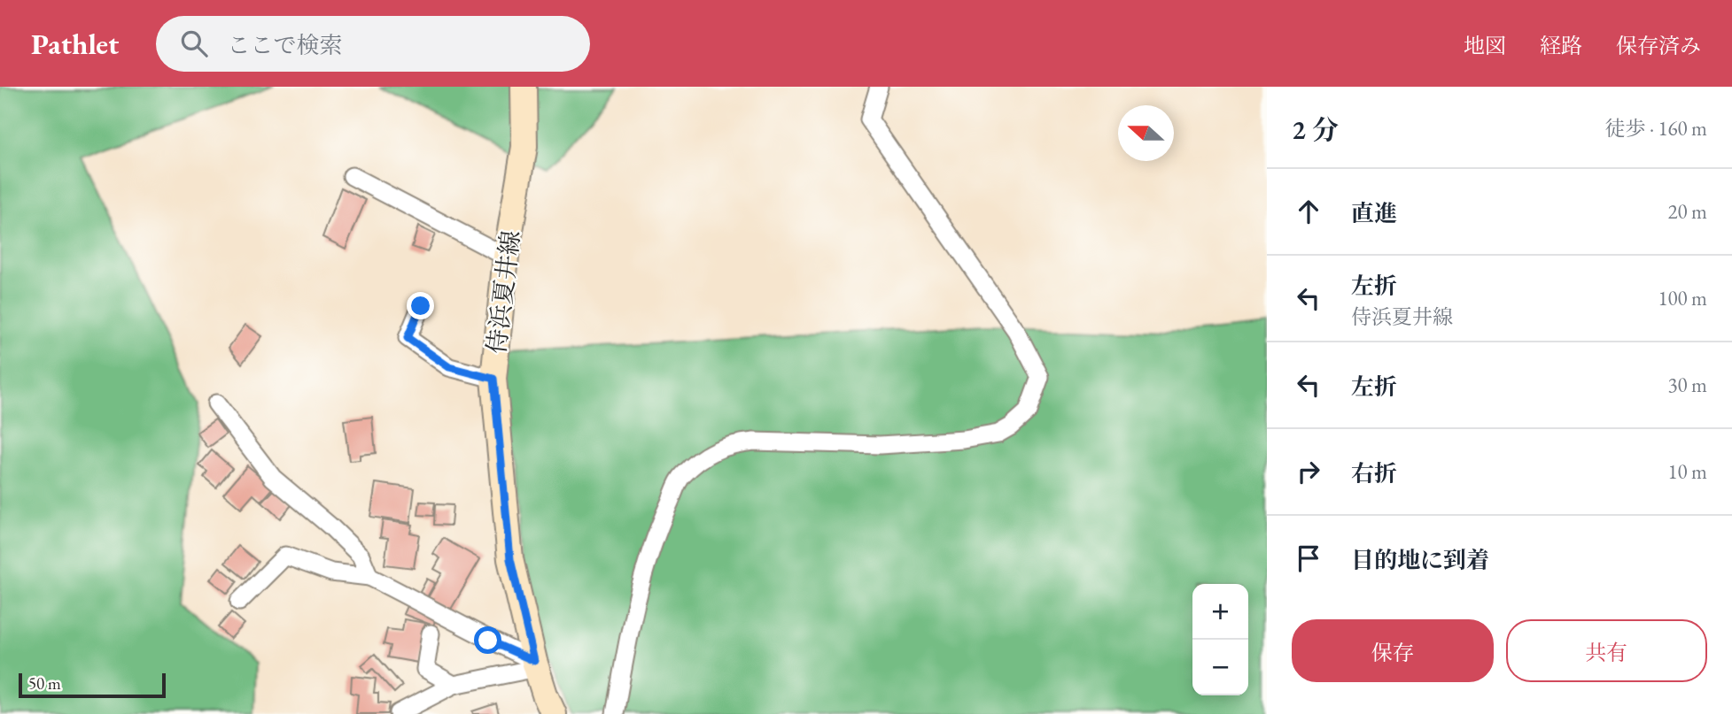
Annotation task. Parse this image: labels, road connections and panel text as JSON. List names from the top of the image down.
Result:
{
  "streets": {
    "main road": ["侍浜夏井線"]
  },
  "scale_bar": "50 m",
  "north": "left",
  "page": {
    "header": "Pathlet",
    "search": "ここで検索",
    "nav": ["地図", "経路", "保存済み"],
    "heading": ["2 分", "徒歩 · 160 m"],
    "list": [
      ["直進", "20 m"],
      ["左折", "侍浜夏井線", "100 m"],
      ["左折", "30 m"],
      ["右折", "10 m"],
      "目的地に到着"
    ],
    "map_buttons": ["+", "−"],
    "buttons": ["保存", "共有"],
    "scale": "50 m"
  }
}
